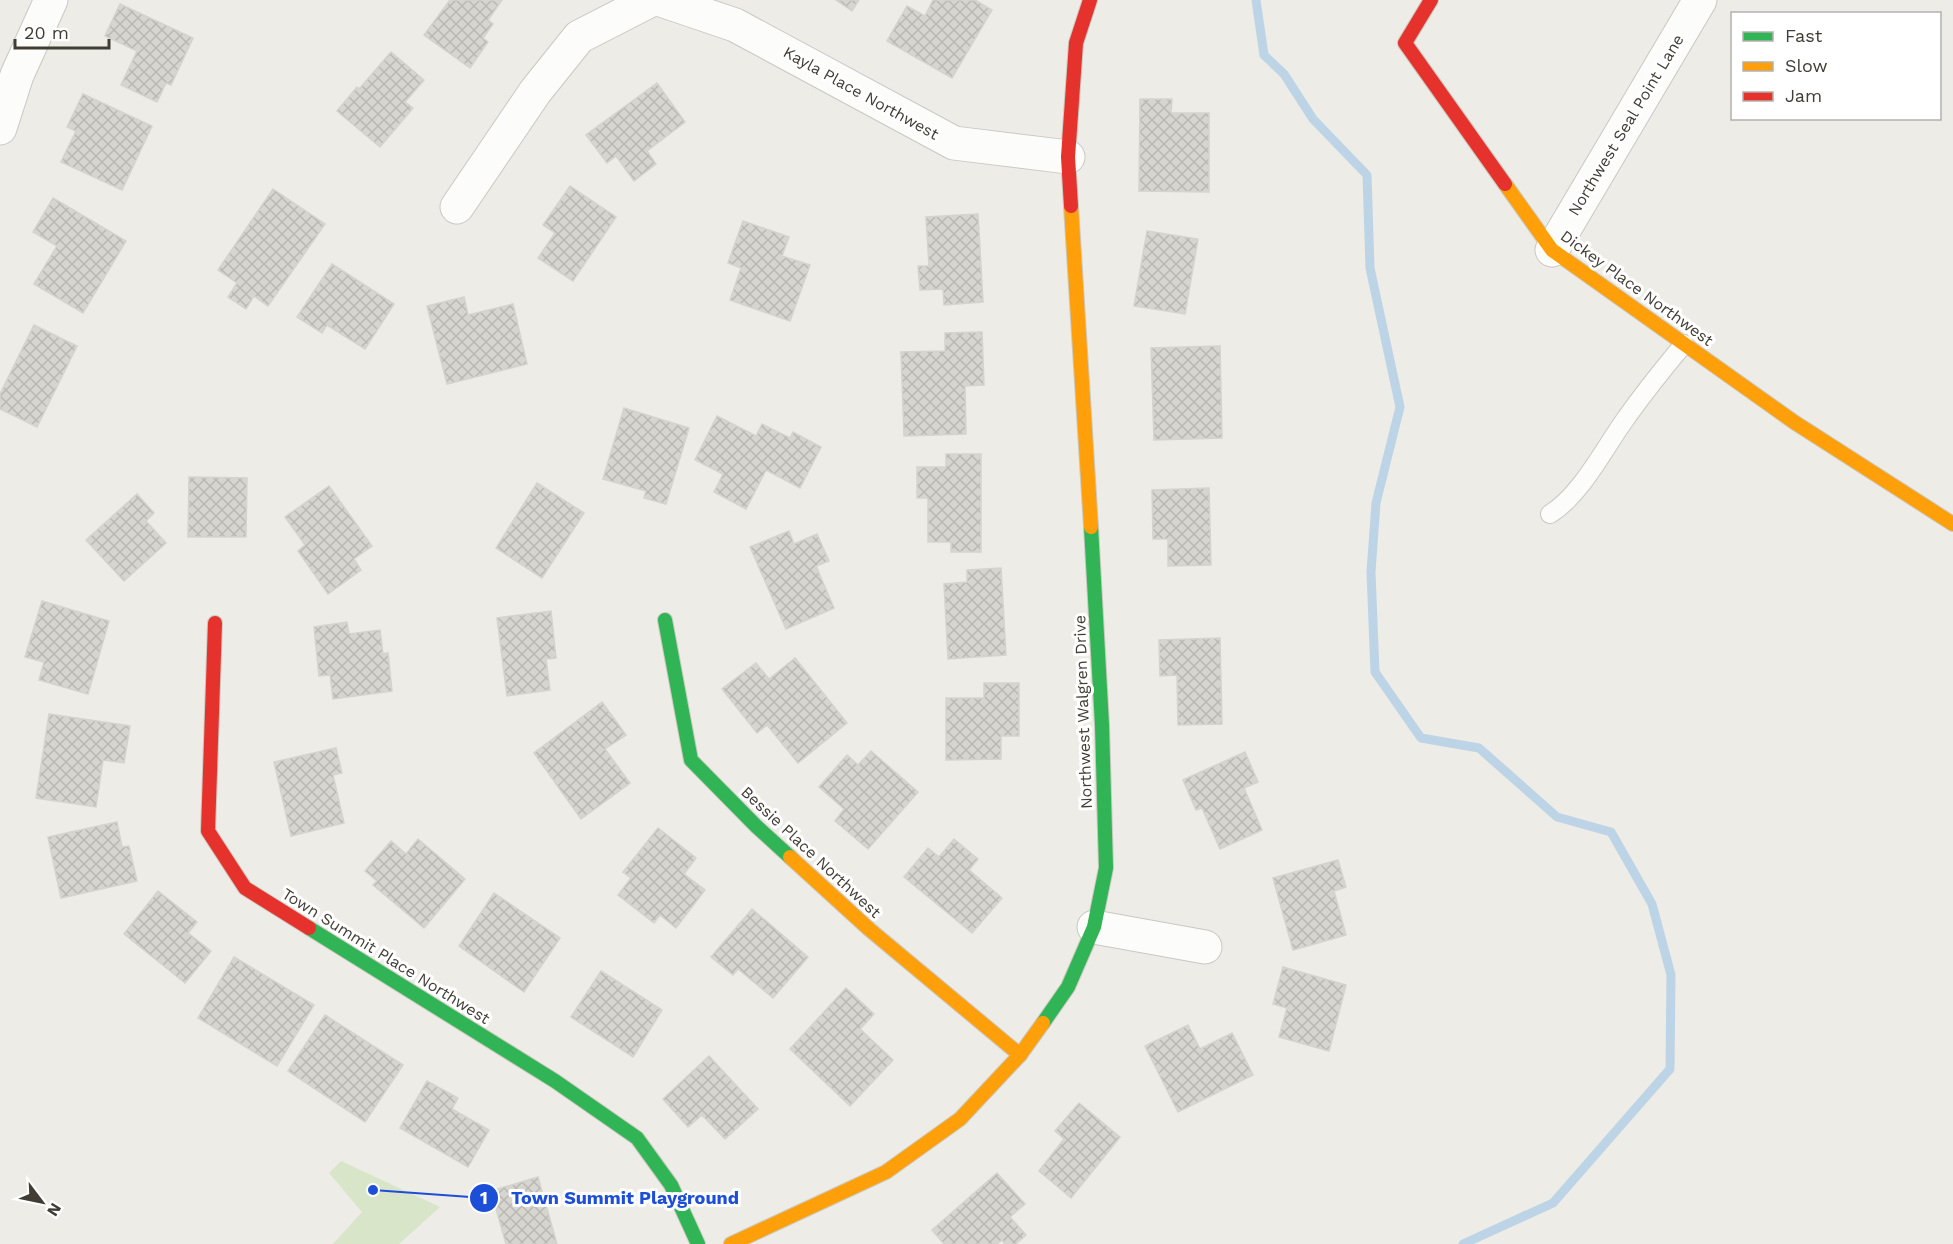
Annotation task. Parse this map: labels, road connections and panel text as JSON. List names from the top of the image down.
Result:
{
  "streets": {
    "street": [
      "Kayla Place Northwest",
      "Northwest Seal Point Lane",
      "Dickey Place Northwest",
      "Northwest Walgren Drive",
      "Bessie Place Northwest",
      "Town Summit Place Northwest"
    ]
  },
  "crossings": [
    ["Kayla Place Northwest", "Northwest Walgren Drive"],
    ["Northwest Seal Point Lane", "Dickey Place Northwest"],
    ["Northwest Walgren Drive", "Bessie Place Northwest"]
  ],
  "places": ["Town Summit Playground"],
  "legend": ["Fast", "Slow", "Jam"],
  "scale_bar": "20 m",
  "north": "bottom right"
}
